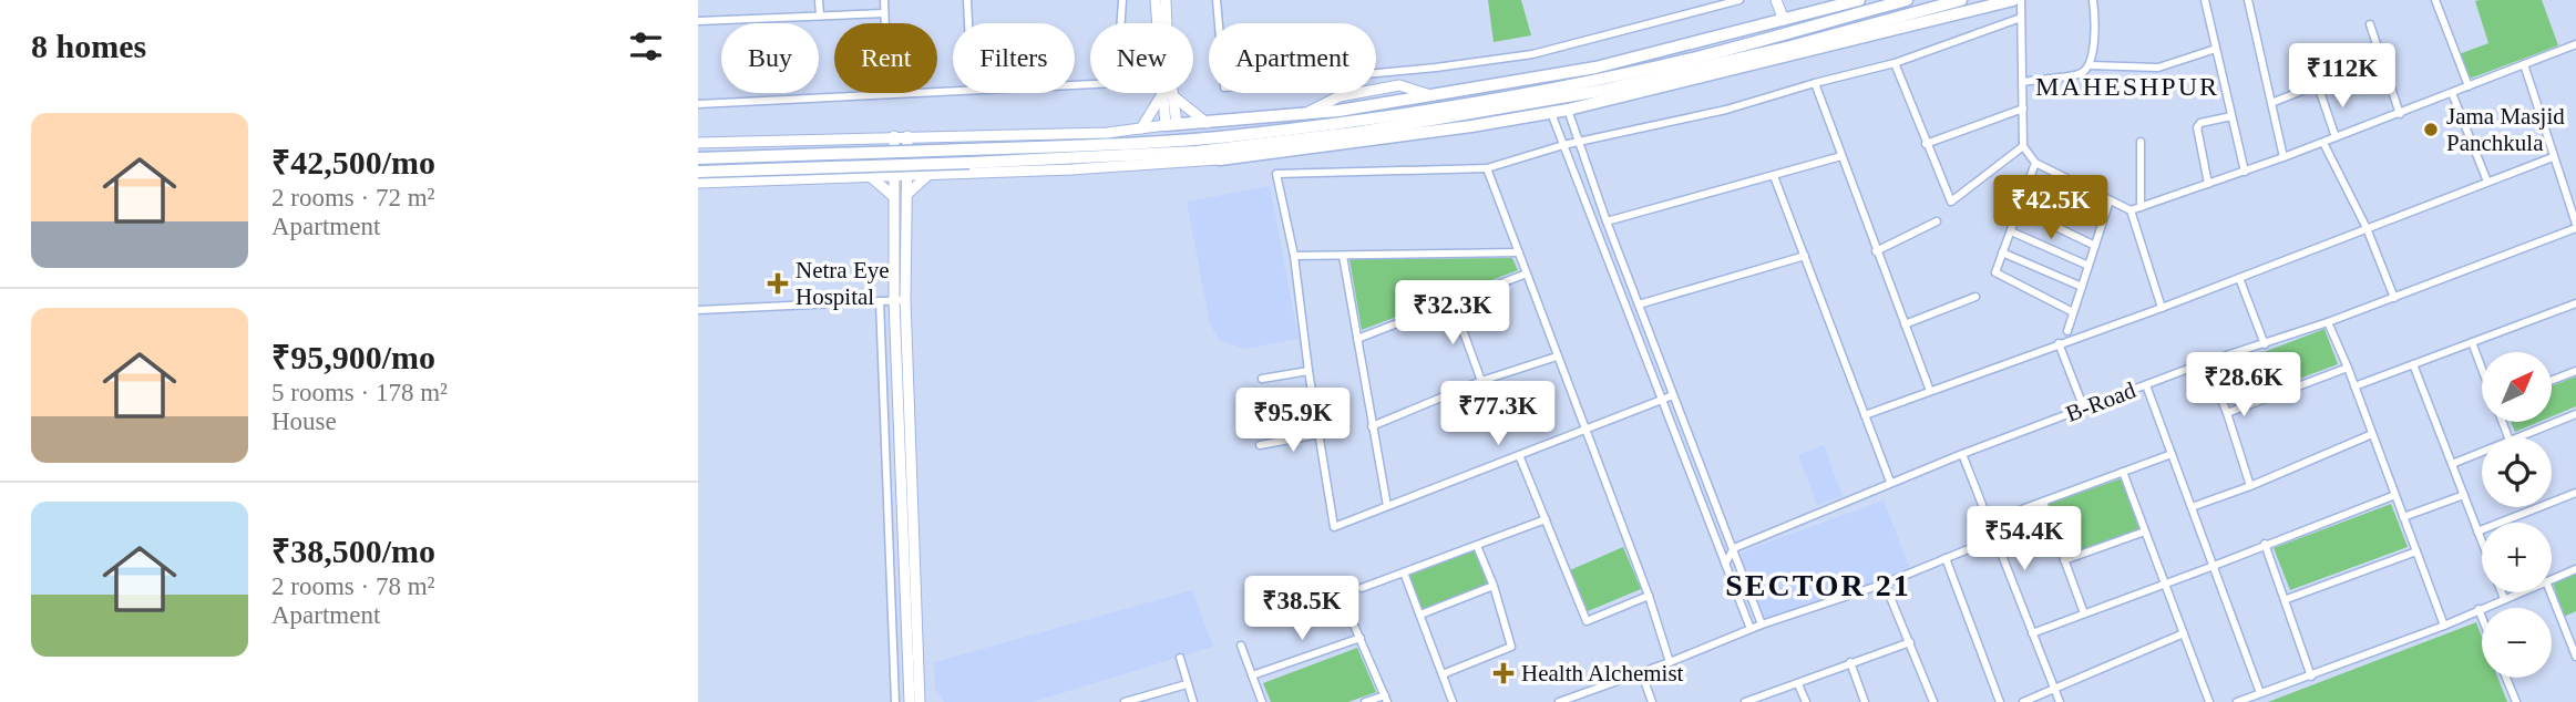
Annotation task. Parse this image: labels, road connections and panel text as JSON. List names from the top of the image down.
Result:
{
  "streets": {
    "street": ["B-Road"]
  },
  "districts": ["MAHESHPUR", "SECTOR 21"],
  "places": {
    "other": ["Jama Masjid Panchkula"],
    "health": ["Netra Eye Hospital", "Health Alchemist"]
  },
  "north": "top right",
  "page": {
    "heading": "8 homes",
    "chip": [
      "Buy",
      "Rent",
      "Filters",
      "New",
      "Apartment"
    ],
    "price": [
      "₹112K",
      "₹42.5K",
      "₹32.3K",
      "₹28.6K",
      "₹77.3K",
      "₹95.9K",
      "₹54.4K",
      "₹38.5K"
    ],
    "list": [
      {
        "name": "₹42,500/mo",
        "note": "2 rooms · 72 m² · Apartment"
      },
      {
        "name": "₹95,900/mo",
        "note": "5 rooms · 178 m² · House"
      },
      {
        "name": "₹38,500/mo",
        "note": "2 rooms · 78 m² · Apartment"
      }
    ],
    "map_buttons": ["+", "−"]
  }
}
